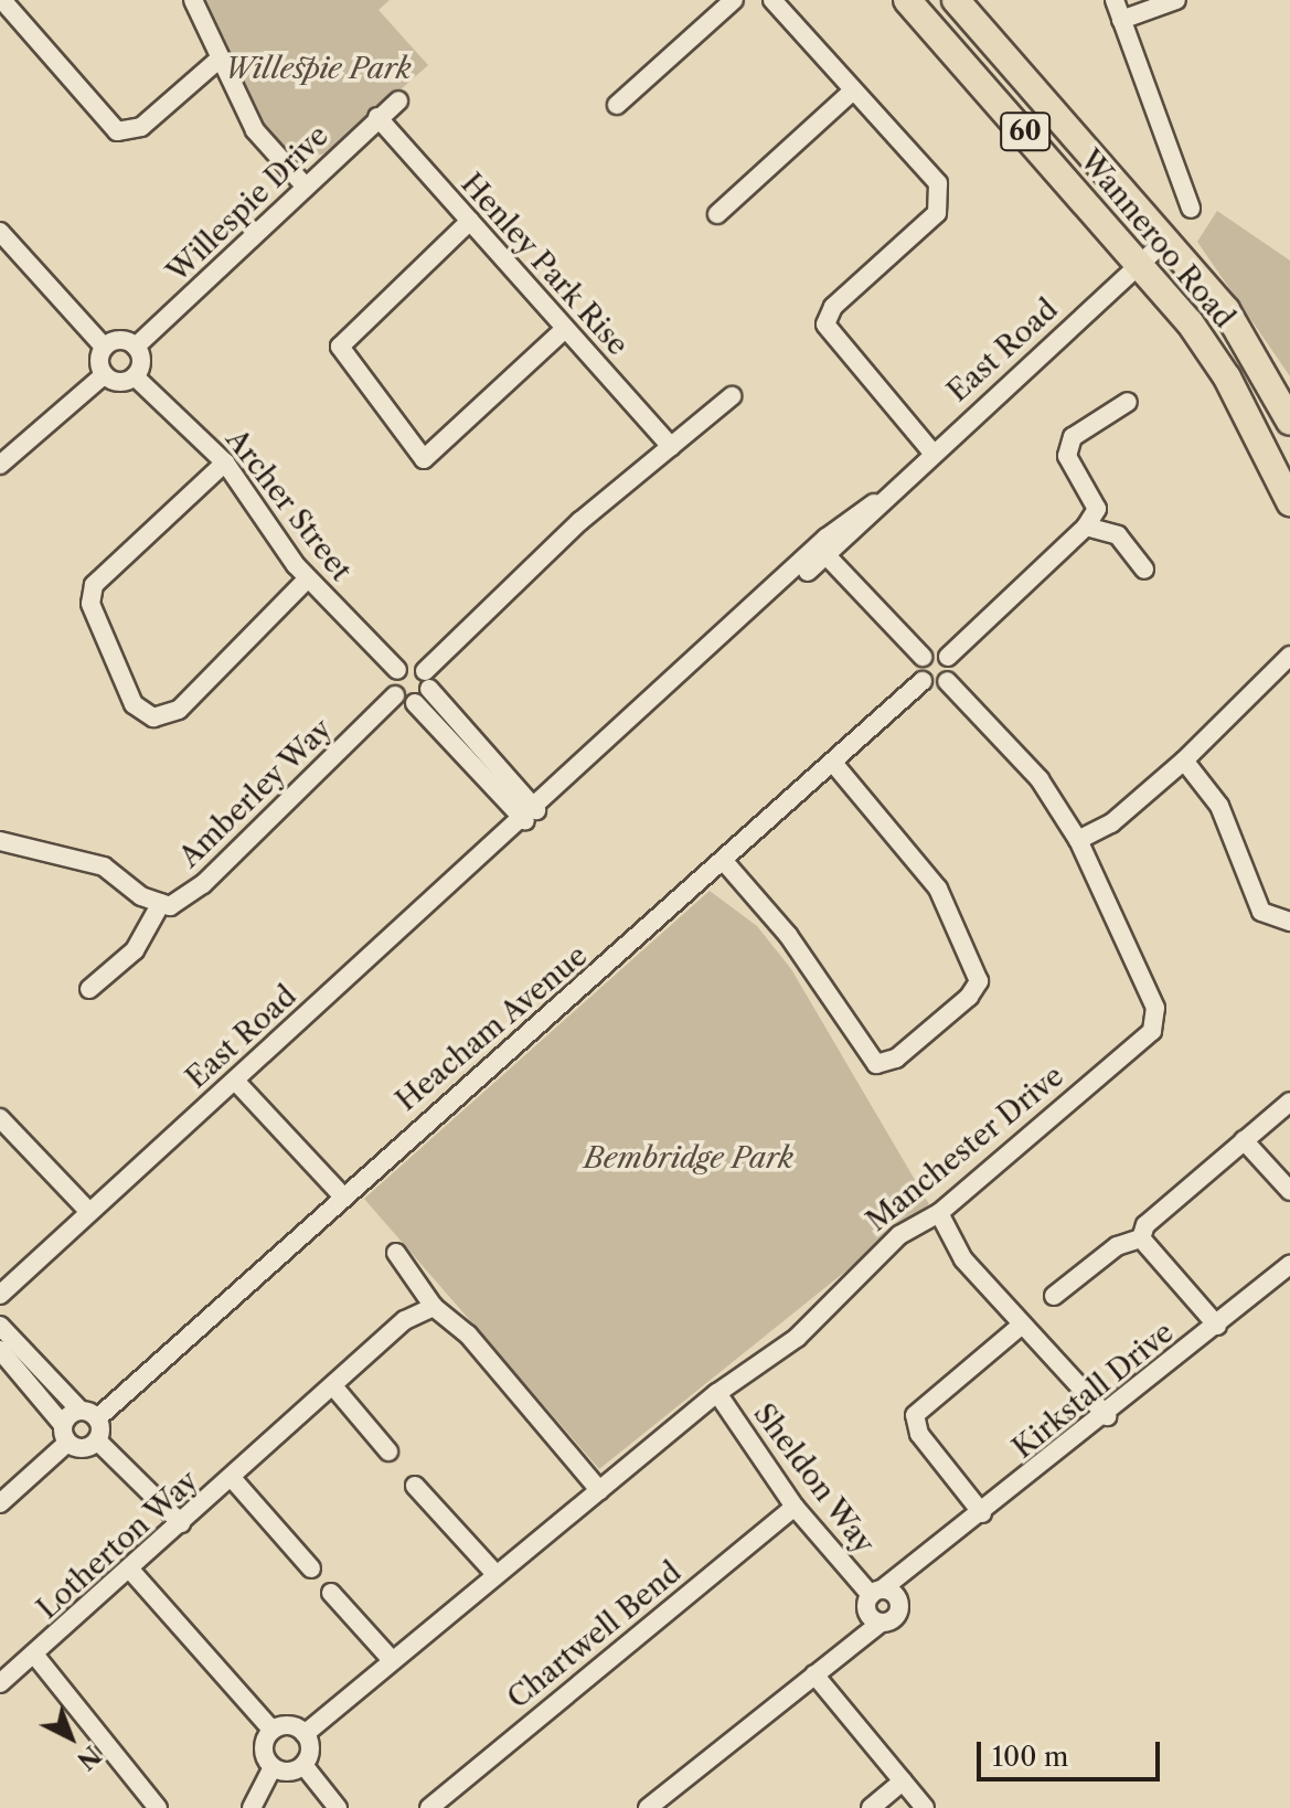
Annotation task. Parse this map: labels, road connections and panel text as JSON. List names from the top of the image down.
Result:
{
  "streets": {
    "highway": ["60", "Wanneroo Road"],
    "street": [
      "Willespie Drive",
      "Henley Park Rise",
      "East Road",
      "Archer Street",
      "Amberley Way",
      "Heacham Avenue",
      "Manchester Drive",
      "Kirkstall Drive",
      "Sheldon Way",
      "Lotherton Way",
      "Chartwell Bend"
    ]
  },
  "crossings": [
    ["Willespie Drive", "Henley Park Rise"],
    ["Willespie Drive", "Archer Street"],
    ["Wanneroo Road", "East Road"],
    ["Manchester Drive", "Sheldon Way"],
    ["Kirkstall Drive", "Sheldon Way"],
    ["Sheldon Way", "Chartwell Bend"]
  ],
  "parks": ["Willespie Park", "Bembridge Park"],
  "scale_bar": "100 m",
  "north": "bottom right"
}
